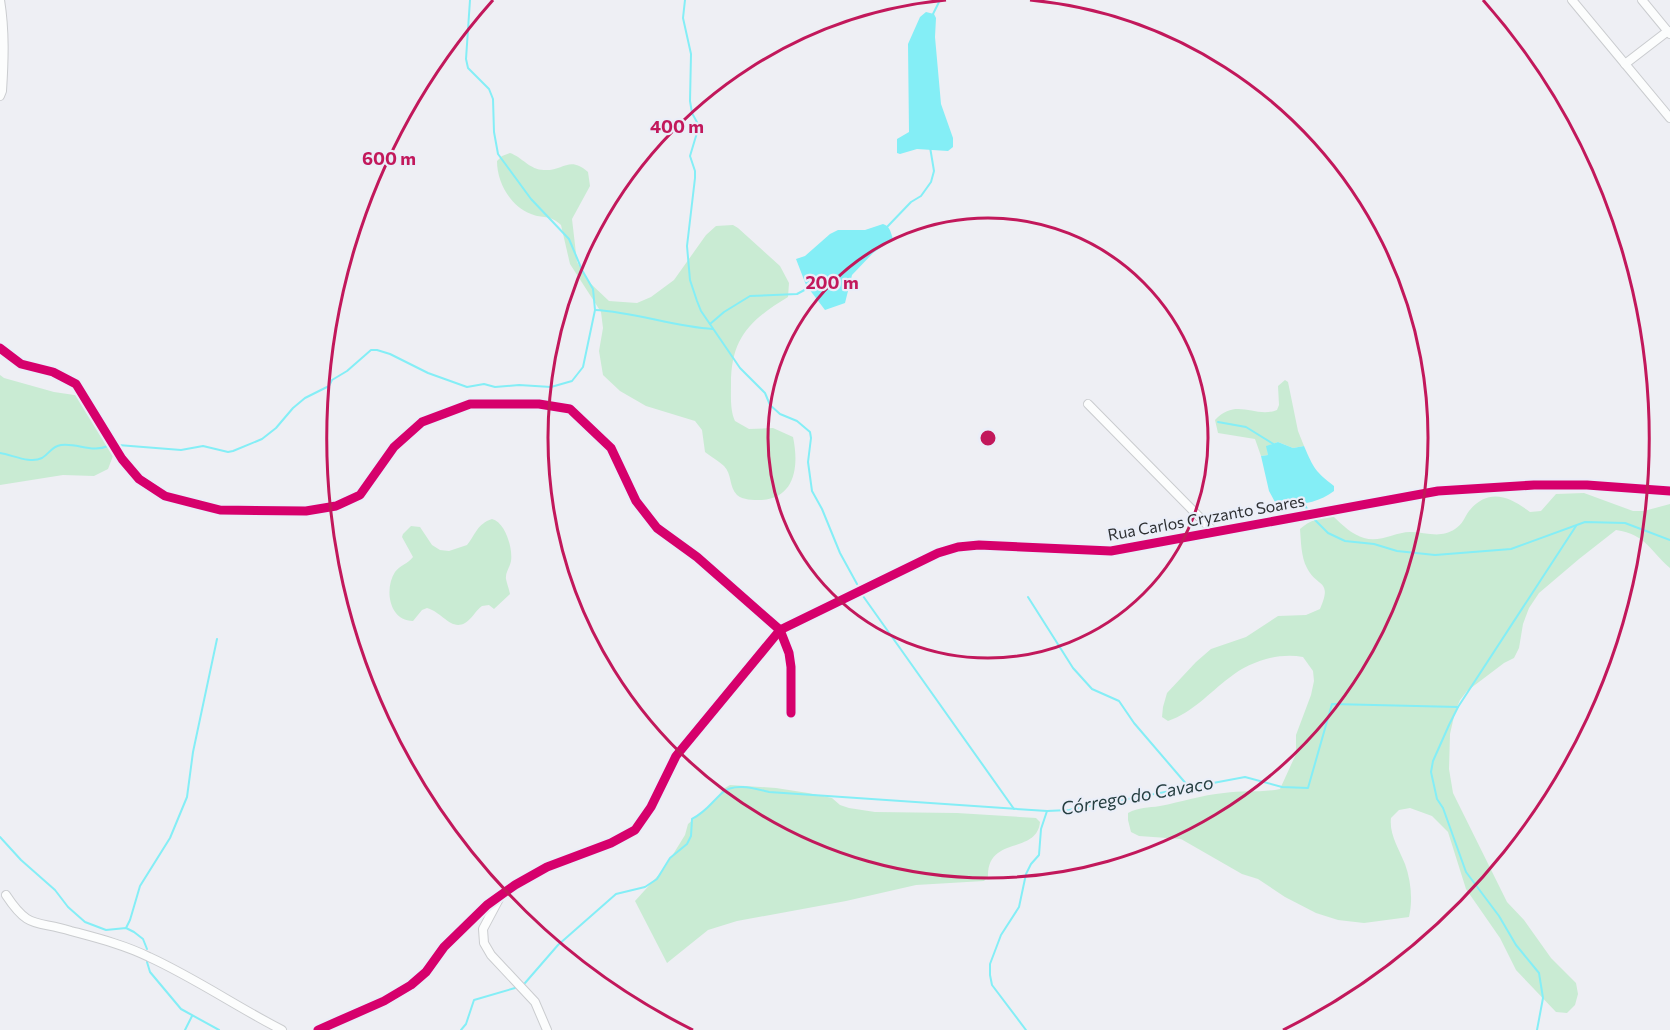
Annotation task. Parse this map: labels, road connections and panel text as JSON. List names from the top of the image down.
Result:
{
  "streets": {
    "street": ["Rua Carlos Cryzanto Soares"]
  },
  "water": ["Córrego do Cavaco"],
  "rings": ["400 m", "600 m", "200 m"]
}
